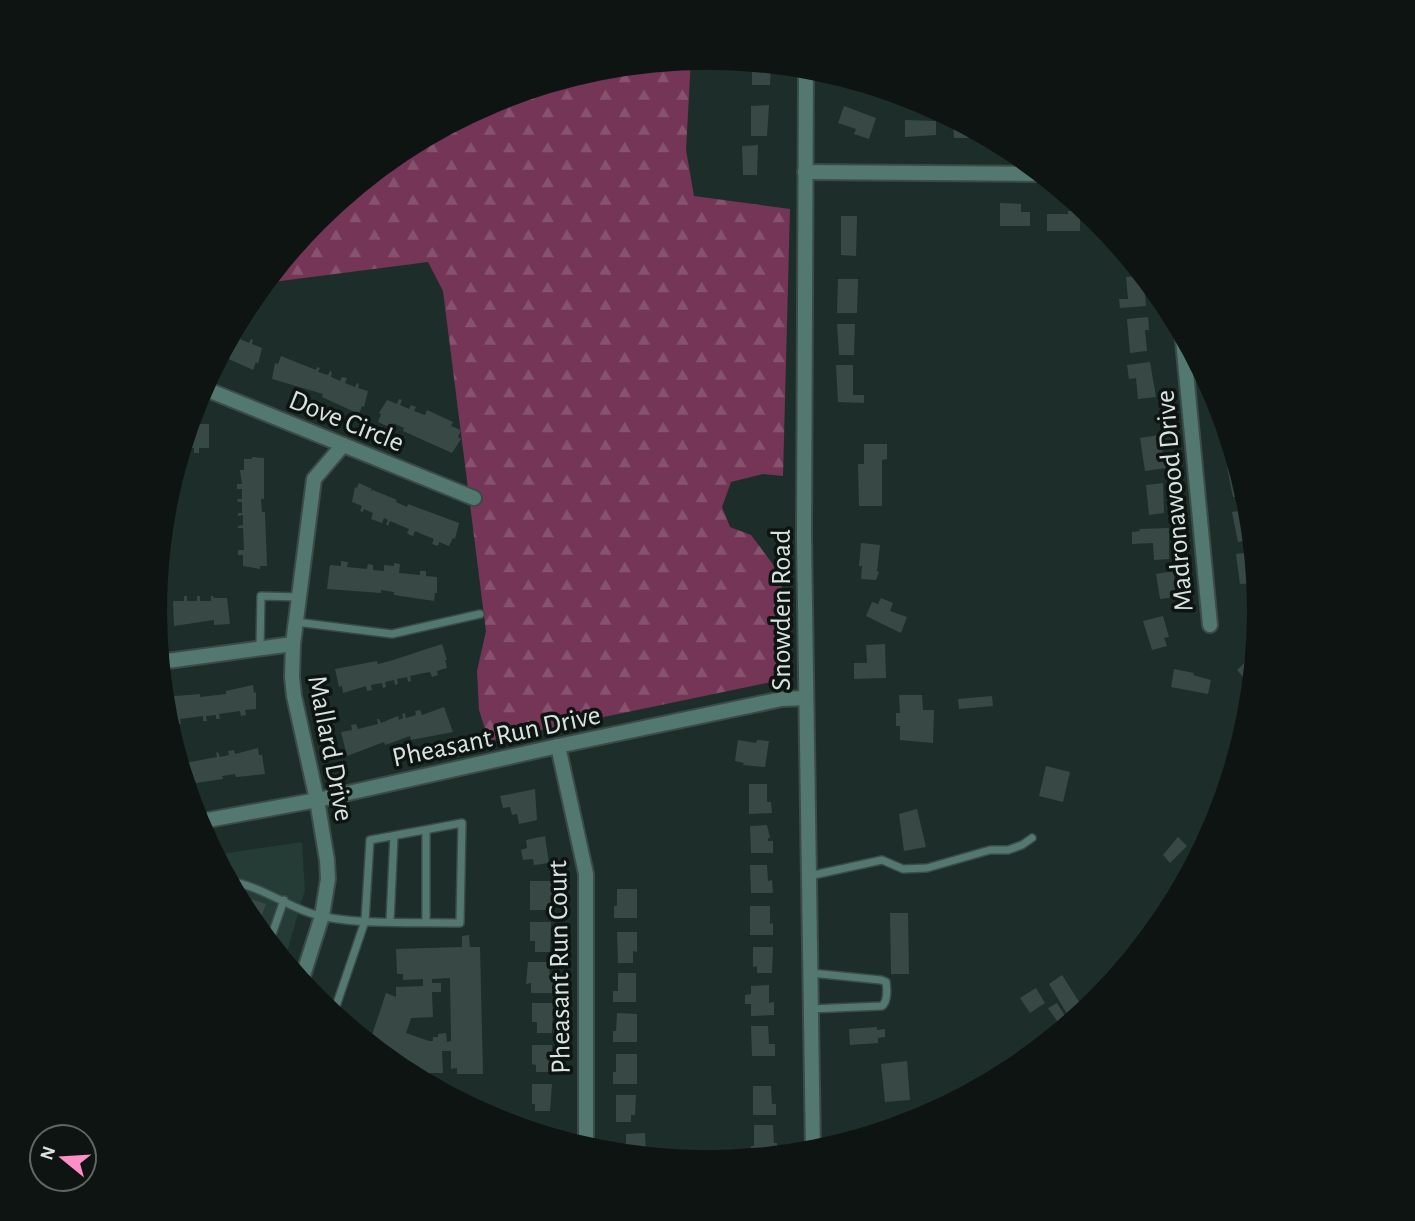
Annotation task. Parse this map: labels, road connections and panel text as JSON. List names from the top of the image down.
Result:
{
  "streets": {
    "street": [
      "Dove Circle",
      "Madronawood Drive",
      "Snowden Road",
      "Pheasant Run Drive",
      "Mallard Drive",
      "Pheasant Run Court"
    ]
  },
  "crossings": [
    ["Dove Circle", "Mallard Drive"],
    ["Snowden Road", "Pheasant Run Drive"],
    ["Pheasant Run Drive", "Mallard Drive"],
    ["Pheasant Run Drive", "Pheasant Run Court"]
  ],
  "north": "left"
}
